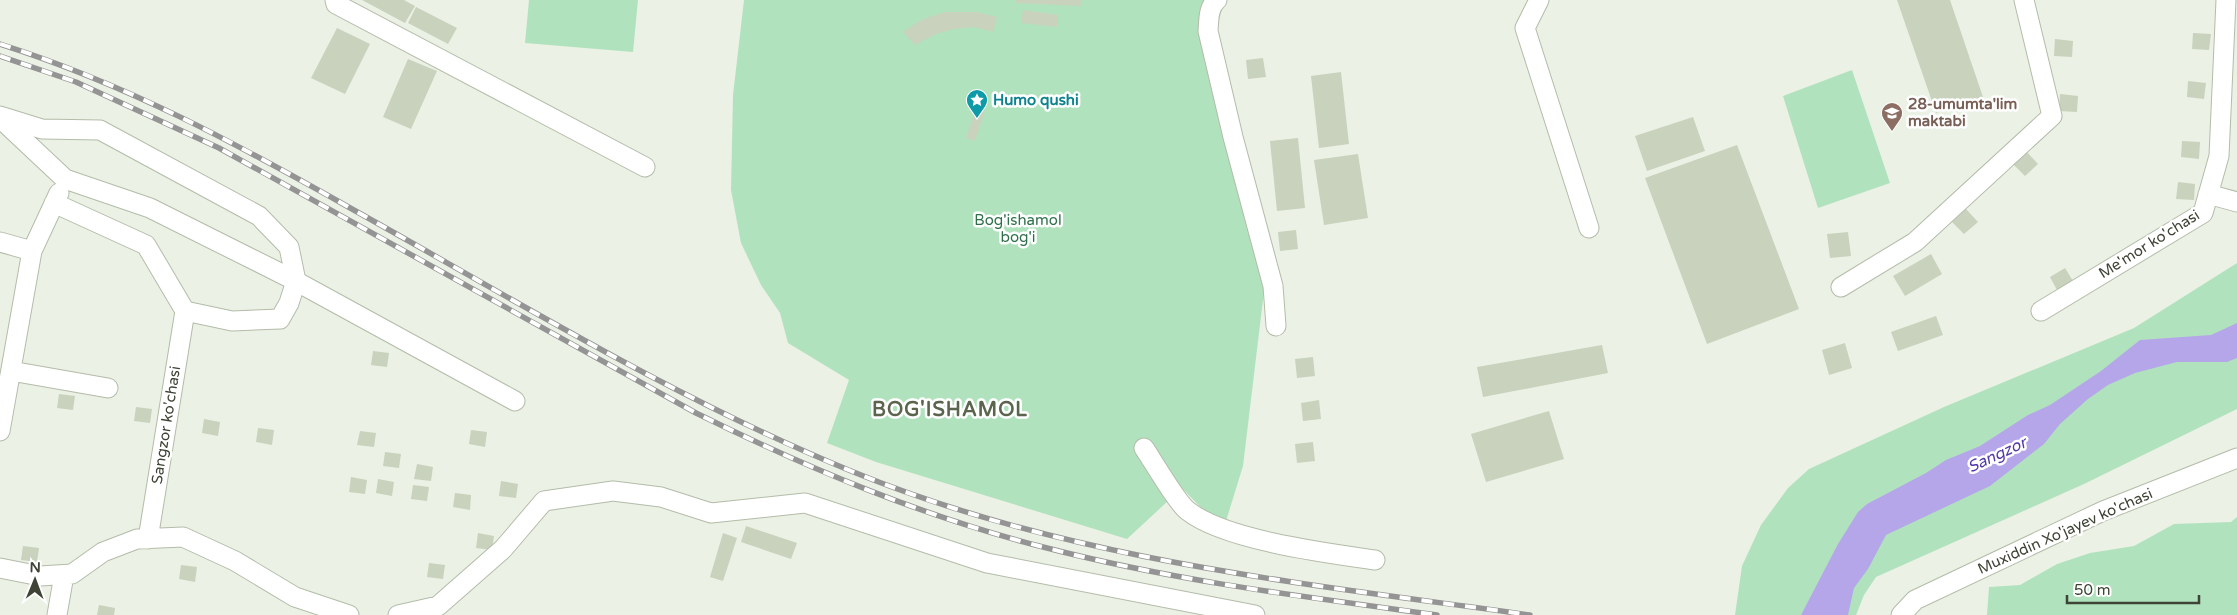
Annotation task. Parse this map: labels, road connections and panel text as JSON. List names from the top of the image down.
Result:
{
  "streets": {
    "street": ["Me'mor ko'chasi", "Sangzor ko'chasi", "Muxiddin Xo'jayev ko'chasi"]
  },
  "districts": ["BOG'ISHAMOL"],
  "water": ["Sangzor"],
  "parks": ["Bog'ishamol bog'i"],
  "places": {
    "place": ["Humo qushi"],
    "school or university": ["28-umumta'lim maktabi"]
  },
  "scale_bar": "50 m",
  "north": "top"
}
